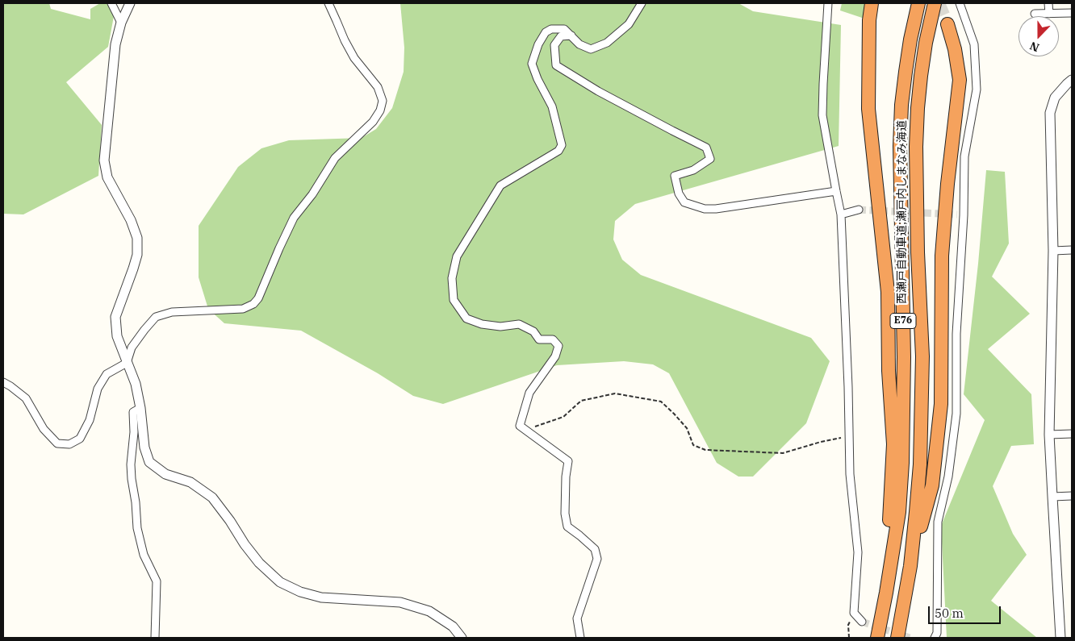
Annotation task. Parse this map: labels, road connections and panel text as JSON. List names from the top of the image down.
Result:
{
  "streets": {
    "highway": ["西瀬戸自動車道;瀬戸内しまなみ海道", "E76"]
  },
  "scale_bar": "50 m",
  "north": "bottom"
}
